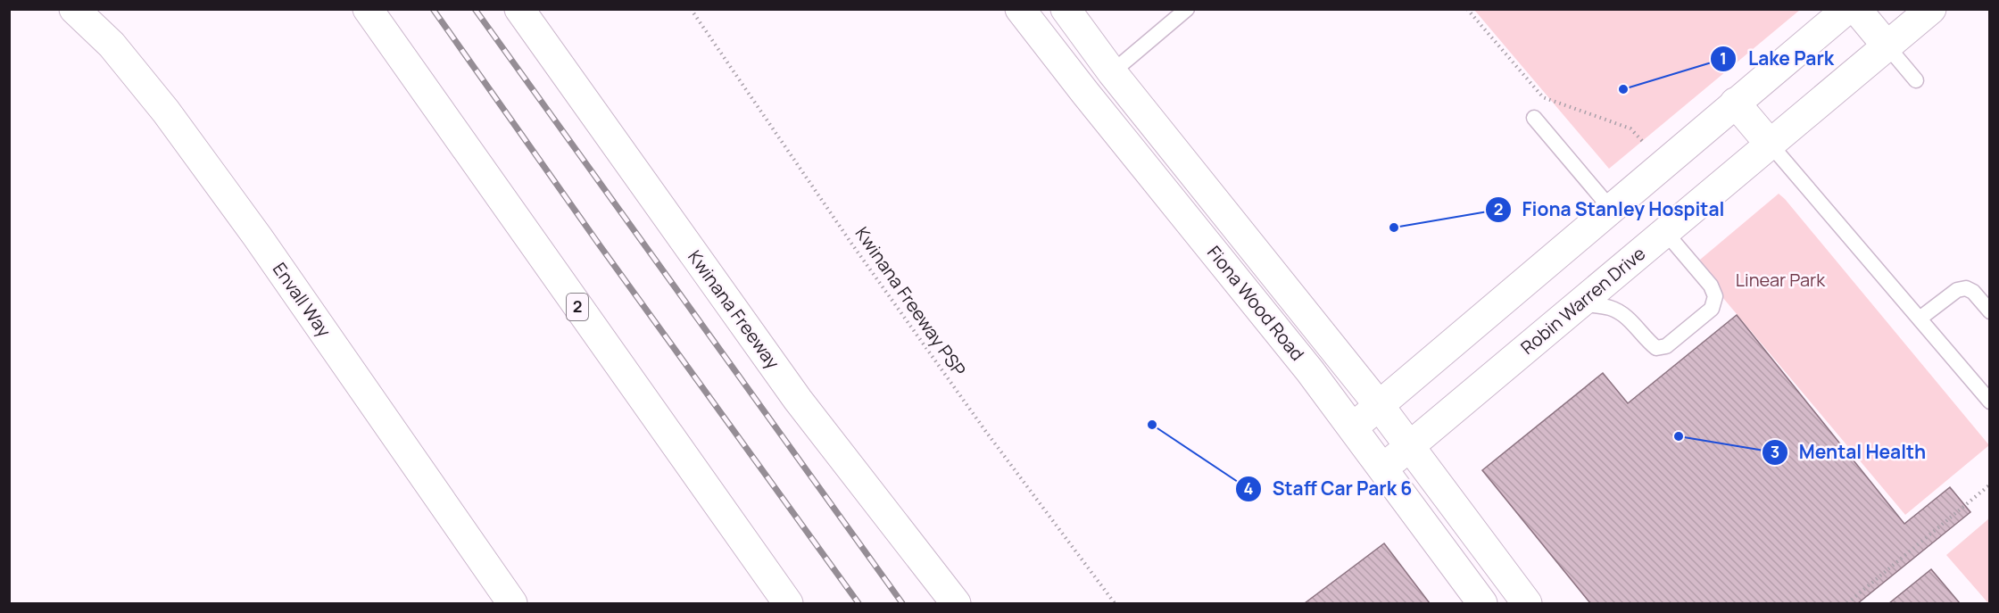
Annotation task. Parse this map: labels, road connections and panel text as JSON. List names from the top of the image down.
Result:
{
  "streets": {
    "main road": [
      "Envall Way",
      "Robin Warren Drive",
      "Fiona Wood Road",
      "2",
      "Kwinana Freeway"
    ],
    "path": ["Kwinana Freeway PSP"]
  },
  "crossings": [
    ["Robin Warren Drive", "Fiona Wood Road"]
  ],
  "parks": ["Linear Park"],
  "places": [
    "Lake Park",
    "Fiona Stanley Hospital",
    "Staff Car Park 6",
    "Mental Health"
  ]
}
